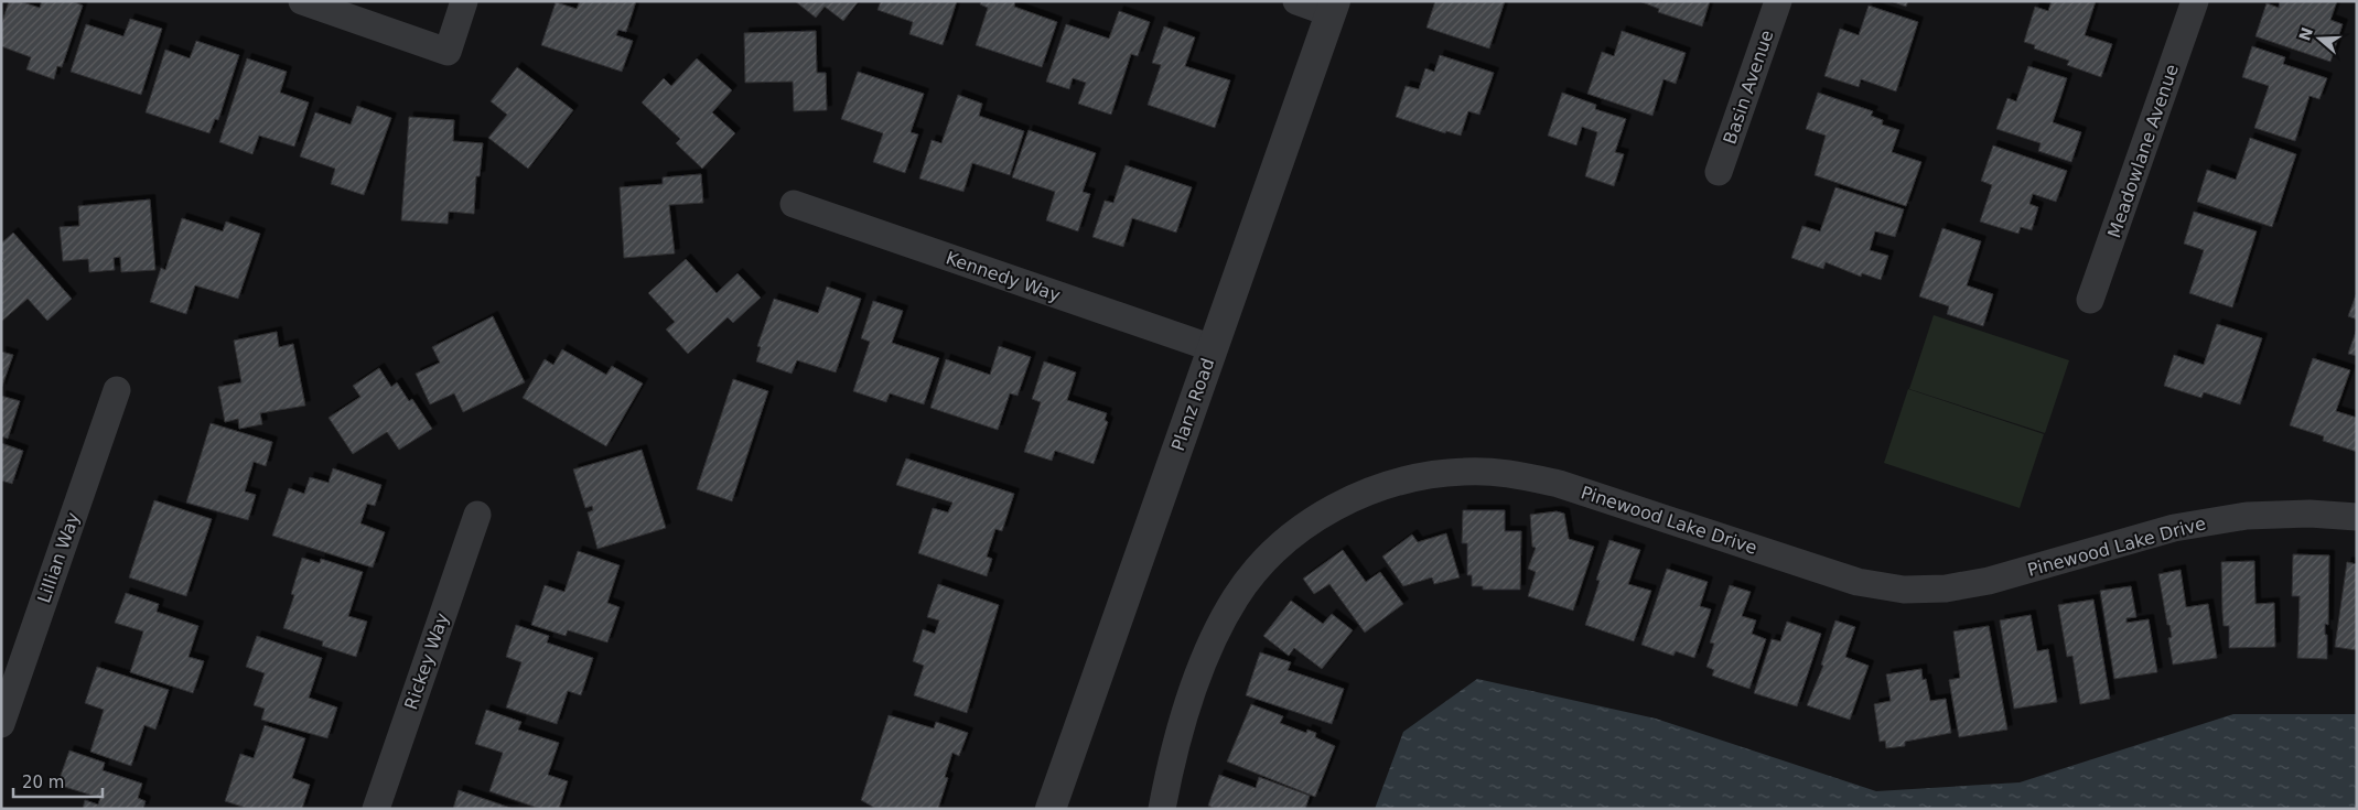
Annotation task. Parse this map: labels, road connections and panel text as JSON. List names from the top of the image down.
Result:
{
  "streets": {
    "street": [
      "Basin Avenue",
      "Meadowlane Avenue",
      "Kennedy Way",
      "Planz Road",
      "Pinewood Lake Drive",
      "Lillian Way",
      "Rickey Way"
    ]
  },
  "crossings": [
    ["Kennedy Way", "Planz Road"]
  ],
  "scale_bar": "20 m",
  "north": "left"
}
